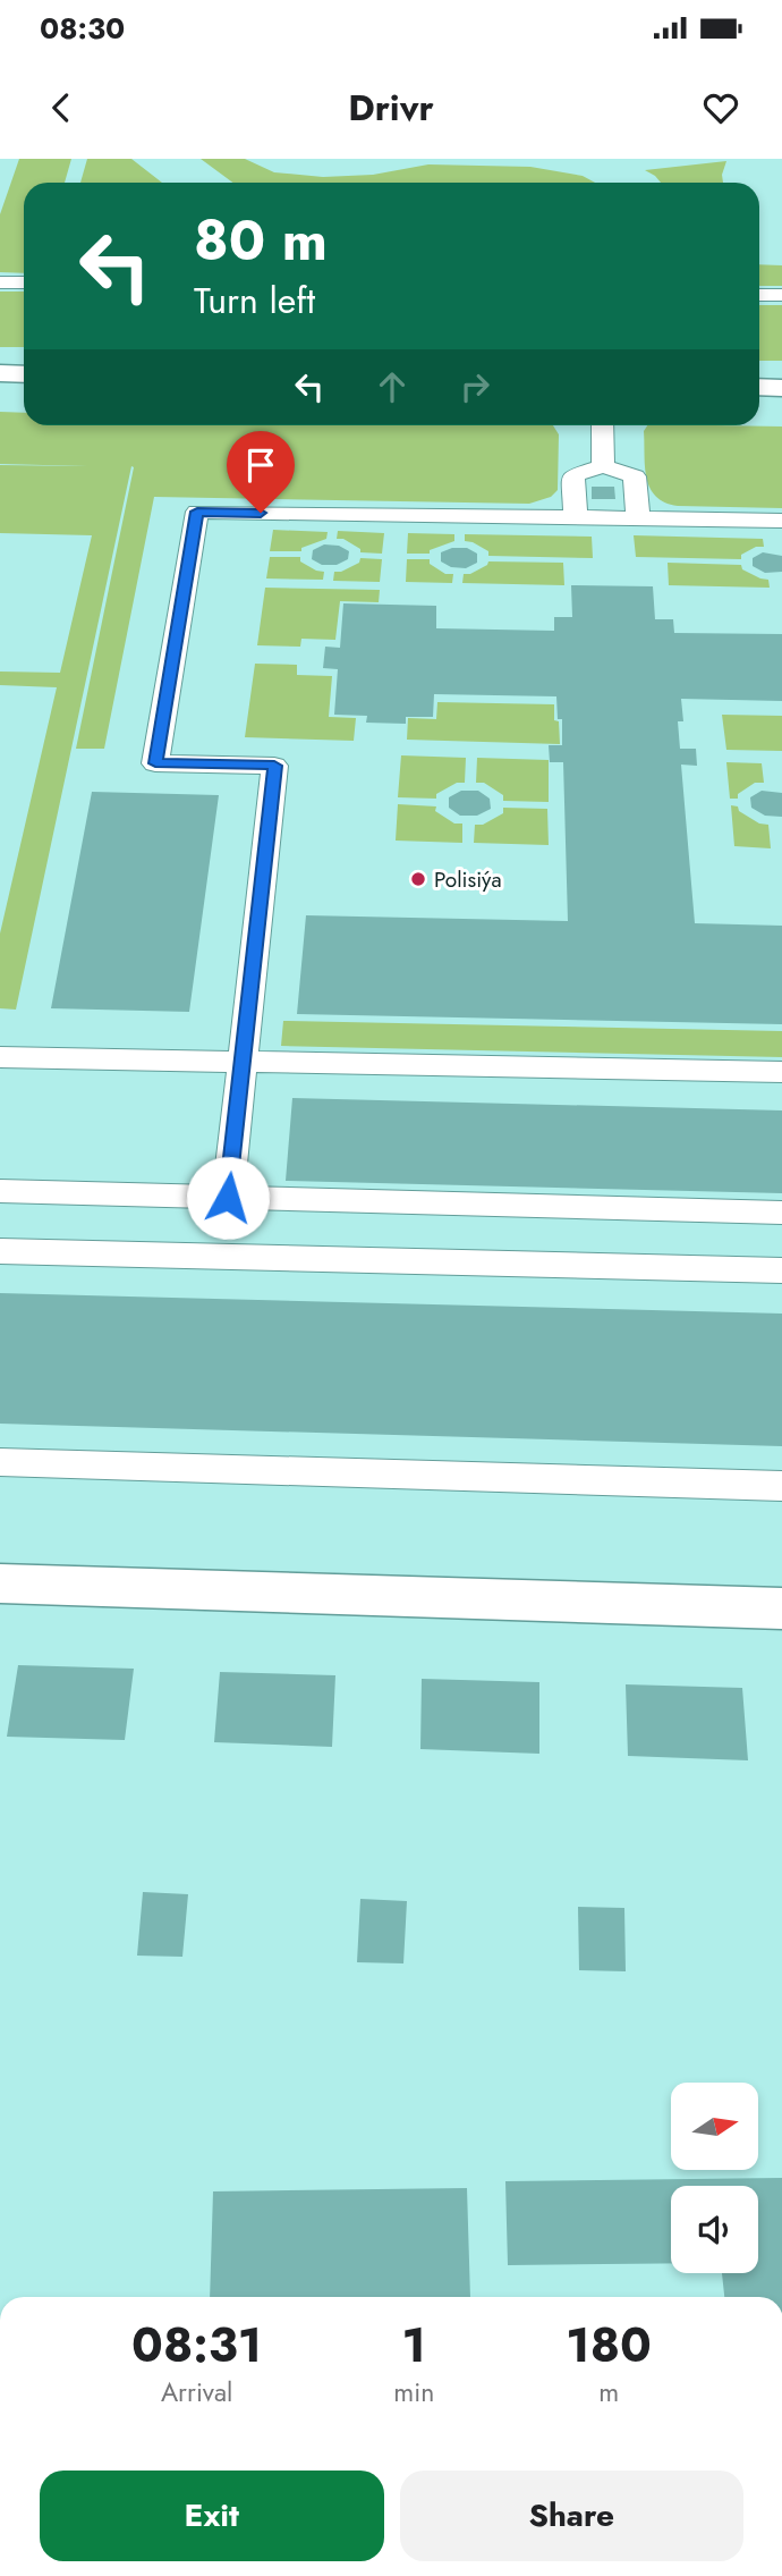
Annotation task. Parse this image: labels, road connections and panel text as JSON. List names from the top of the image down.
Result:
{
  "places": ["Polisiýa"],
  "north": "right",
  "page": {
    "status": "08:30",
    "header": "Drivr",
    "turn": ["80 m", "Turn left"],
    "eta": [
      "08:31",
      "Arrival",
      "1",
      "min",
      "180",
      "m"
    ],
    "buttons": ["Exit", "Share"]
  }
}
